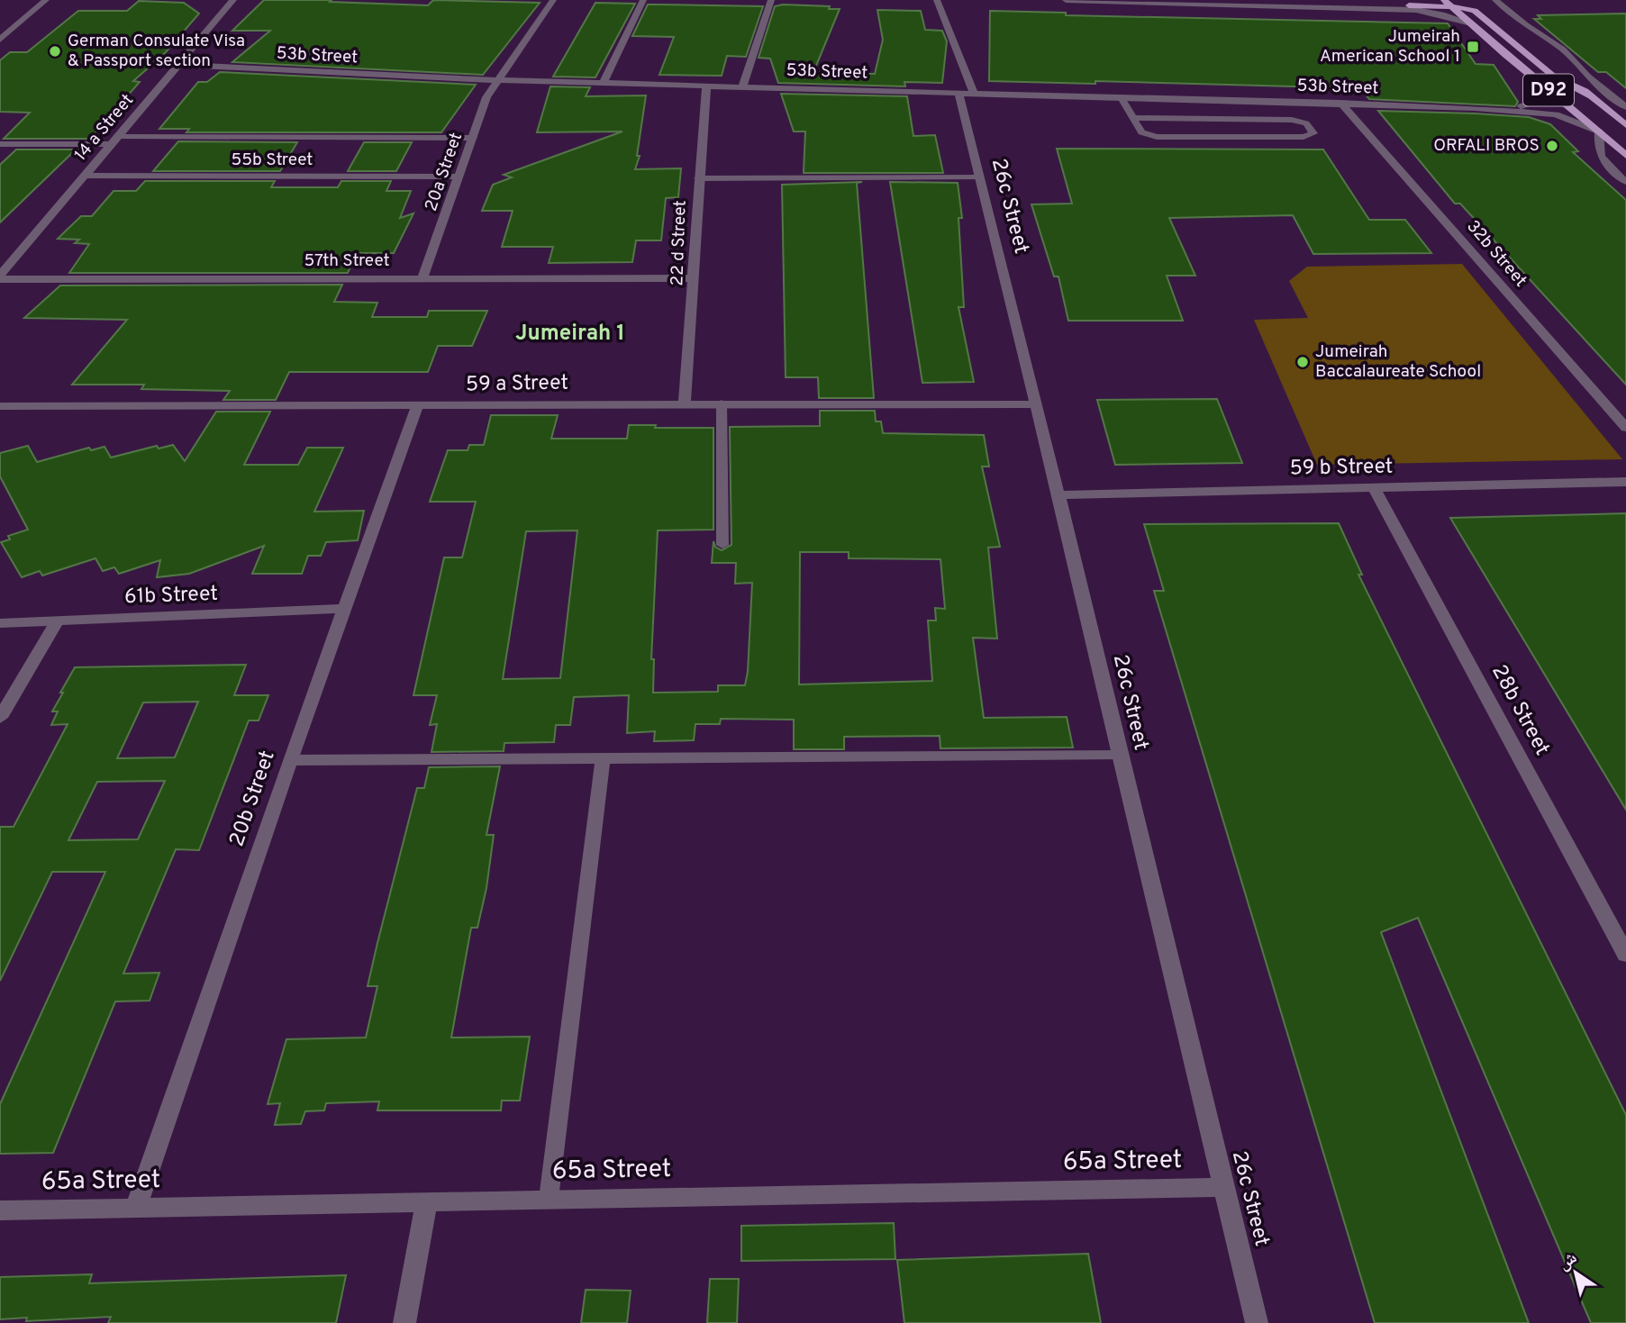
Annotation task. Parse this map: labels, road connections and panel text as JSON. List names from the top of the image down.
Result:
{
  "streets": {
    "main road": ["D92"],
    "street": [
      "53b Street",
      "14 a Street",
      "55b Street",
      "20a Street",
      "26c Street",
      "22 d Street",
      "32b Street",
      "57th Street",
      "59 a Street",
      "59 b Street",
      "61b Street",
      "28b Street",
      "20b Street",
      "65a Street"
    ]
  },
  "crossings": [
    ["53b Street", "D92"],
    ["53b Street", "14 a Street"],
    ["53b Street", "20a Street"],
    ["53b Street", "26c Street"],
    ["53b Street", "22 d Street"],
    ["53b Street", "32b Street"],
    ["14 a Street", "55b Street"],
    ["14 a Street", "57th Street"],
    ["55b Street", "20a Street"],
    ["20a Street", "57th Street"],
    ["26c Street", "59 a Street"],
    ["26c Street", "59 b Street"],
    ["26c Street", "65a Street"],
    ["22 d Street", "57th Street"],
    ["22 d Street", "59 a Street"],
    ["59 a Street", "20b Street"],
    ["59 b Street", "28b Street"],
    ["61b Street", "20b Street"],
    ["20b Street", "65a Street"]
  ],
  "districts": ["Jumeirah 1"],
  "places": {
    "transit": ["Jumeirah American School 1"],
    "other": ["German Consulate Visa & Passport section", "ORFALI BROS", "Jumeirah Baccalaureate School"]
  },
  "north": "top left"
}
